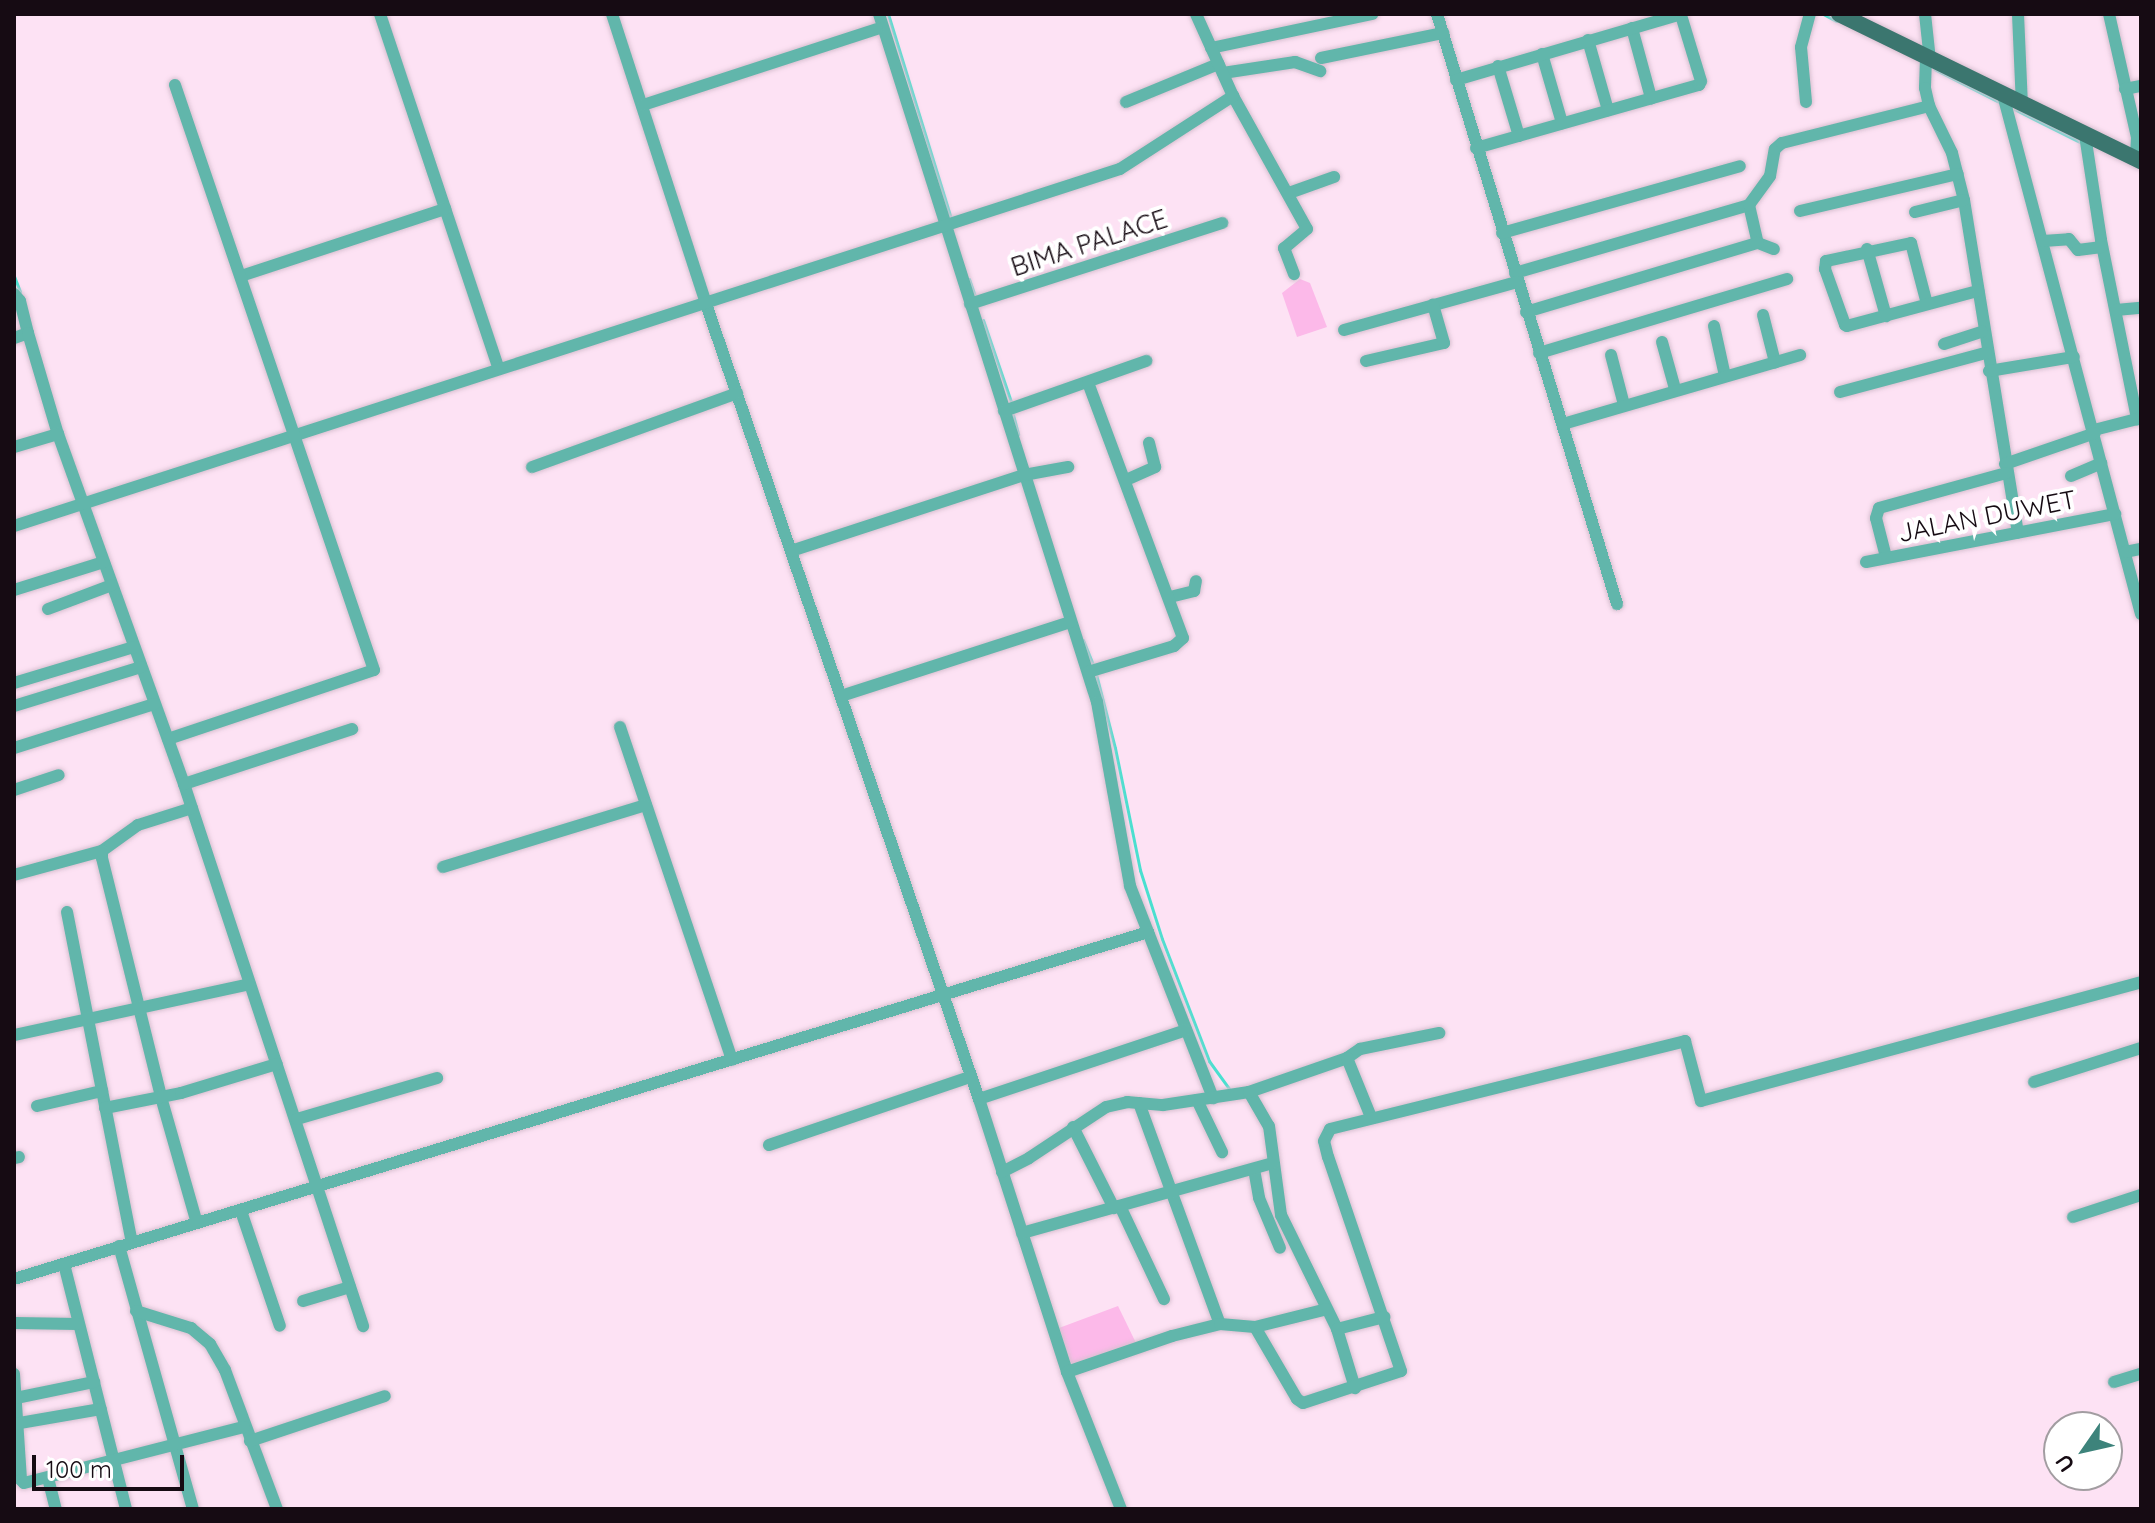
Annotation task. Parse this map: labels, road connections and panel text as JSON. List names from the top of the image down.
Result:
{
  "streets": {
    "street": ["BIMA PALACE", "JALAN DUWET"]
  },
  "scale_bar": "100 m",
  "north": "bottom left"
}
